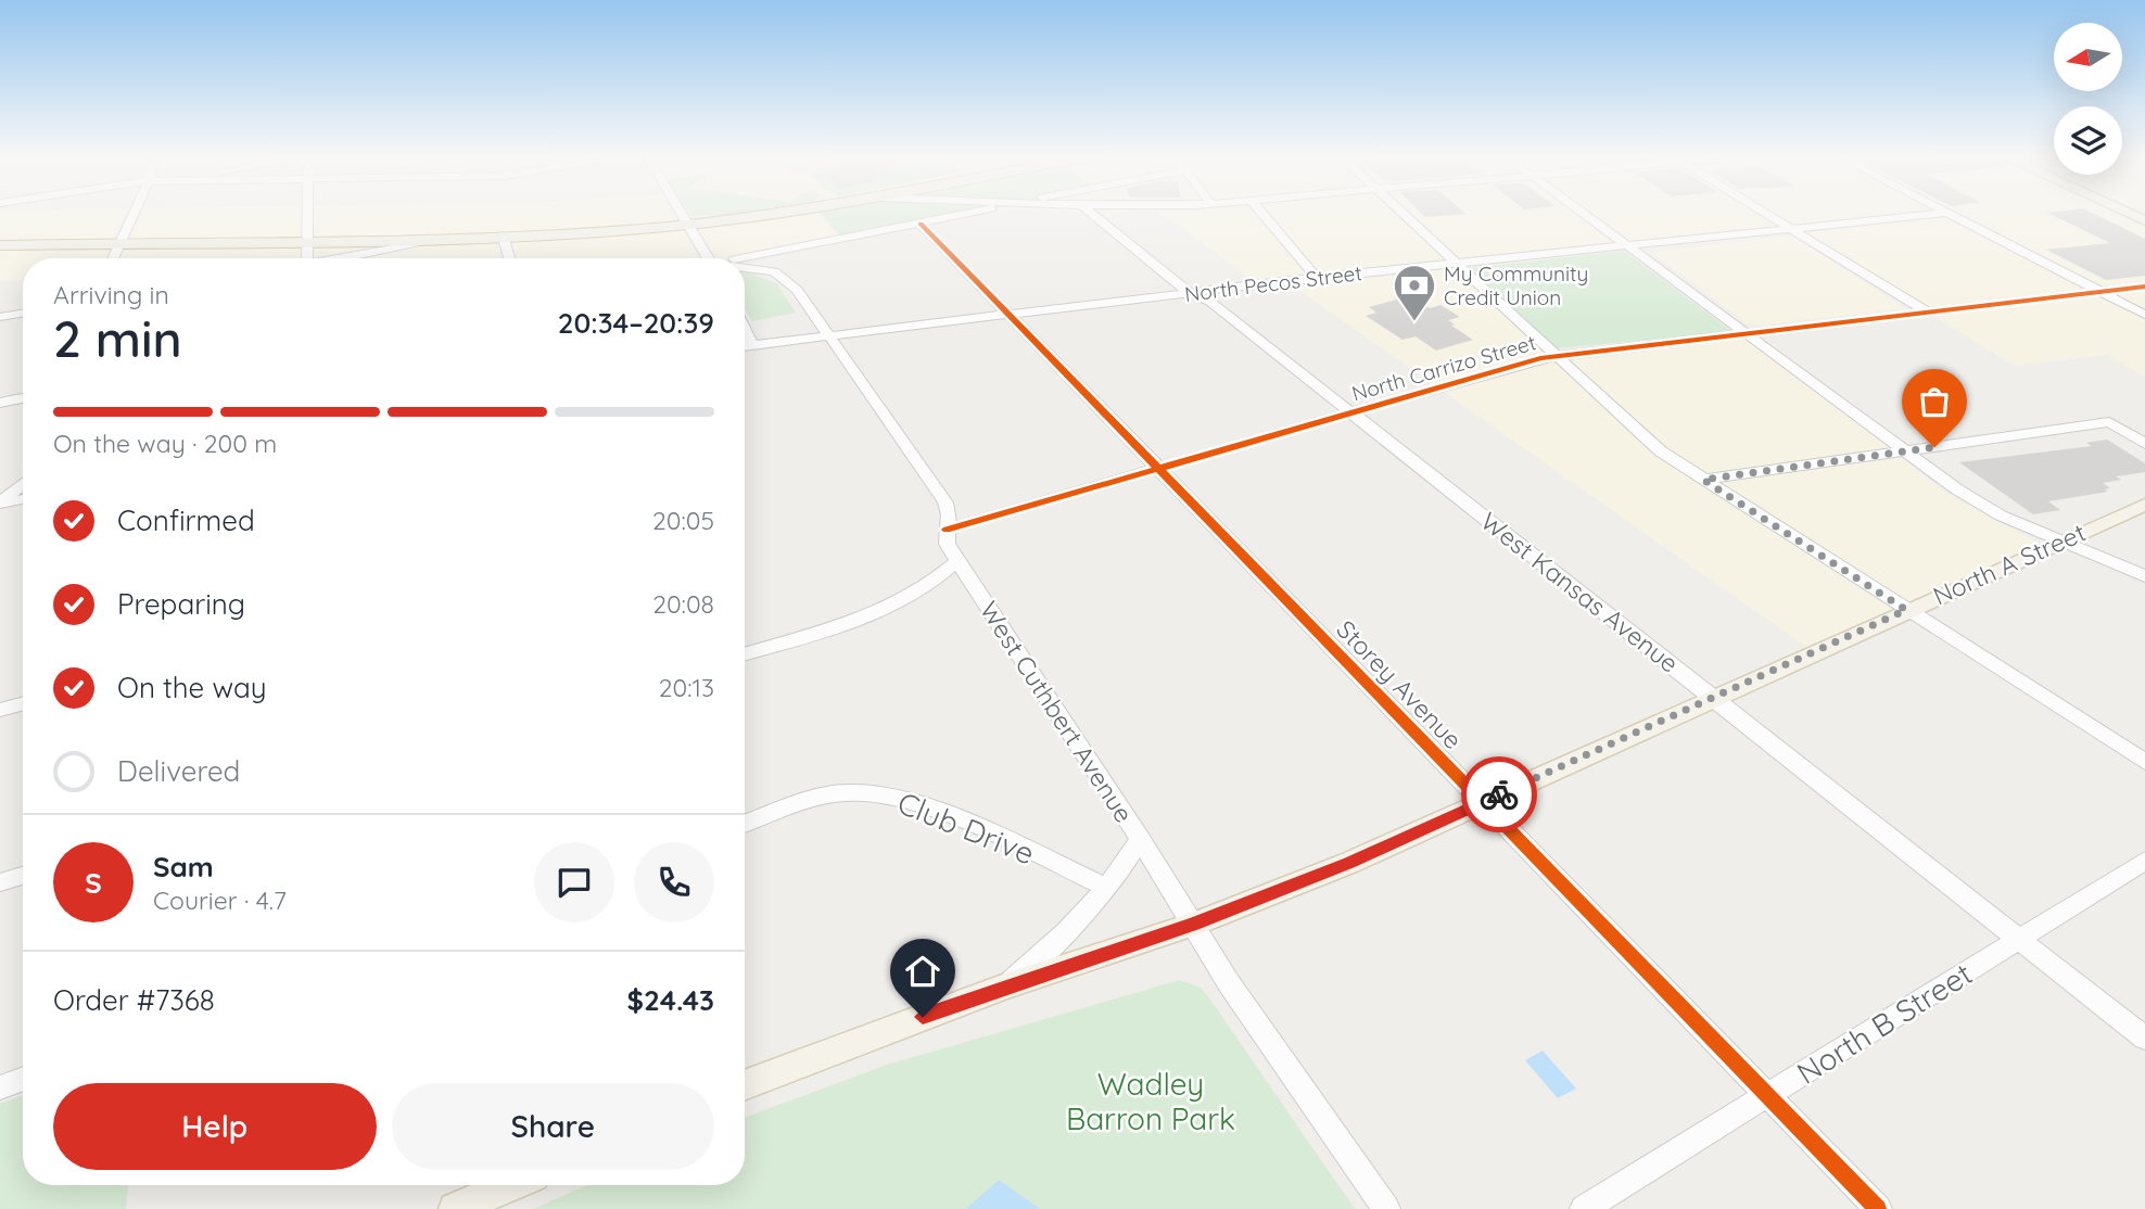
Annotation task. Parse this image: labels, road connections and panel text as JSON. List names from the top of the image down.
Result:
{
  "streets": {
    "main road": ["North A Street"],
    "street": [
      "North Pecos Street",
      "North Carrizo Street",
      "West Kansas Avenue",
      "Storey Avenue",
      "West Cuthbert Avenue",
      "Club Drive",
      "North B Street"
    ]
  },
  "crossings": [
    ["North Pecos Street", "West Kansas Avenue"],
    ["North Pecos Street", "Storey Avenue"],
    ["North Pecos Street", "West Cuthbert Avenue"],
    ["North Carrizo Street", "West Kansas Avenue"],
    ["North Carrizo Street", "Storey Avenue"],
    ["North Carrizo Street", "West Cuthbert Avenue"],
    ["North A Street", "West Kansas Avenue"],
    ["North A Street", "Storey Avenue"],
    ["North A Street", "West Cuthbert Avenue"],
    ["West Kansas Avenue", "North B Street"],
    ["Storey Avenue", "North B Street"]
  ],
  "parks": ["Wadley Barron Park"],
  "places": {
    "bank": ["My Community Credit Union"]
  },
  "north": "left",
  "page": {
    "heading": ["2 min", "Arriving in", "20:34–20:39"],
    "panel": [
      "Sam",
      "Courier · 4.7",
      "Order #7368",
      "$24.43"
    ],
    "bar": "On the way · 200 m",
    "list": [
      ["Confirmed", "20:05"],
      ["Preparing", "20:08"],
      ["On the way", "20:13"],
      "Delivered"
    ],
    "round": "S",
    "buttons": ["Help", "Share"]
  }
}
